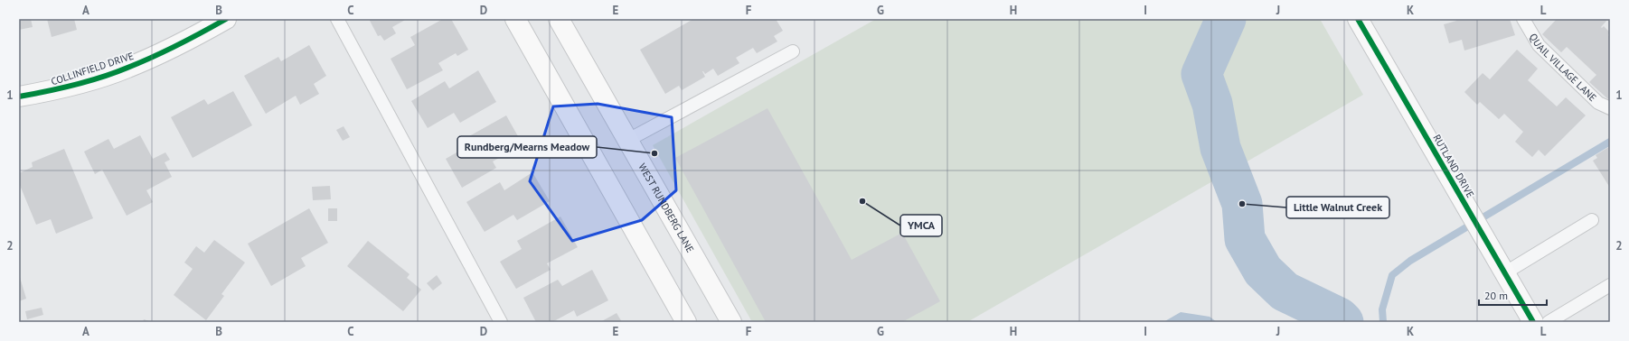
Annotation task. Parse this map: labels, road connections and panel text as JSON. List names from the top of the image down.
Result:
{
  "streets": {
    "main road": ["COLLINFIELD DRIVE", "RUTLAND DRIVE", "WEST RUNDBERG LANE"],
    "lane": ["QUAIL VILLAGE LANE"]
  },
  "places": ["Rundberg/Mearns Meadow", "YMCA", "Little Walnut Creek"],
  "scale_bar": "20 m",
  "grid": {
    "columns": [
      "A",
      "B",
      "C",
      "D",
      "E",
      "F",
      "G",
      "H",
      "I",
      "J",
      "K",
      "L"
    ],
    "rows": ["1", "2"]
  }
}
